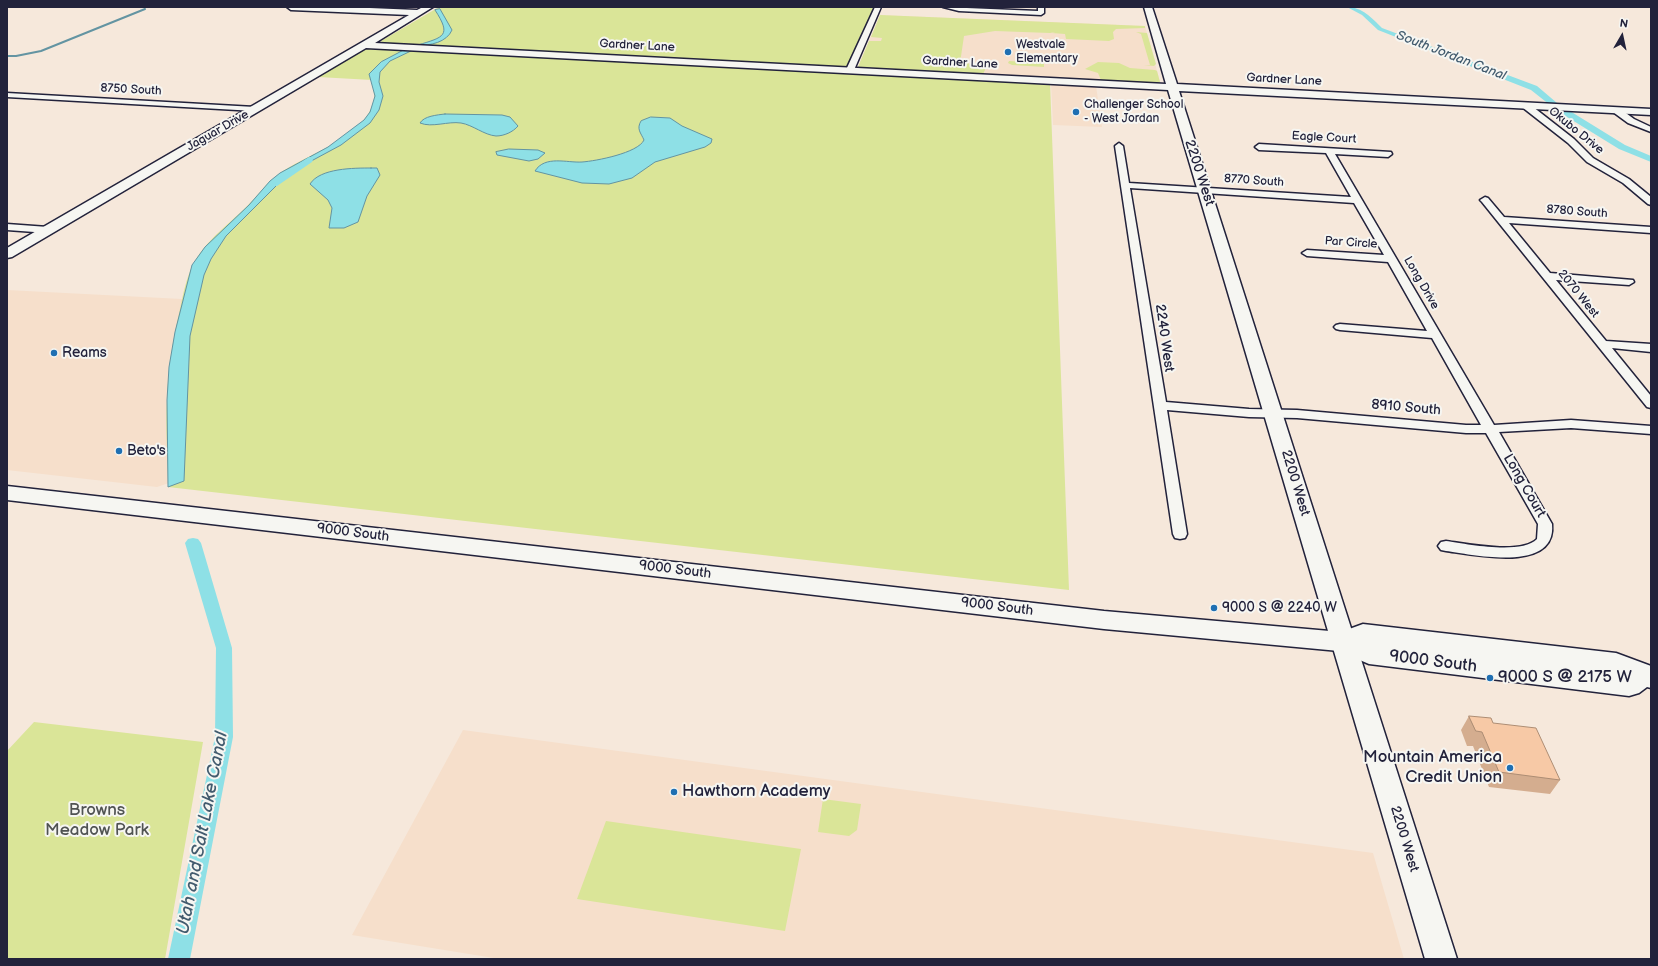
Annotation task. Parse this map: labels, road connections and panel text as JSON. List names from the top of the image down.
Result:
{
  "streets": {
    "main road": ["9000 South"],
    "street": [
      "Gardner Lane",
      "8750 South",
      "Jaguar Drive",
      "Okubo Drive",
      "Eagle Court",
      "2200 West",
      "8770 South",
      "8780 South",
      "Par Circle",
      "Long Drive",
      "2070 West",
      "2240 West",
      "8910 South",
      "Long Court"
    ]
  },
  "crossings": [
    ["Gardner Lane", "Jaguar Drive"],
    ["Gardner Lane", "Okubo Drive"],
    ["Gardner Lane", "2200 West"],
    ["8750 South", "Jaguar Drive"],
    ["Eagle Court", "Long Drive"],
    ["2200 West", "8770 South"],
    ["2200 West", "8910 South"],
    ["2200 West", "9000 South"],
    ["8770 South", "Long Drive"],
    ["8770 South", "2240 West"],
    ["8780 South", "2070 West"],
    ["Par Circle", "Long Drive"],
    ["Long Drive", "8910 South"],
    ["Long Drive", "Long Court"],
    ["2240 West", "8910 South"],
    ["8910 South", "Long Court"]
  ],
  "water": ["South Jordan Canal", "Utah and Salt Lake Canal"],
  "parks": ["Browns Meadow Park"],
  "places": [
    "Westvale Elementary",
    "Challenger School - West Jordan",
    "Reams",
    "Beto's",
    "9000 S @ 2240 W",
    "9000 S @ 2175 W",
    "Mountain America Credit Union",
    "Hawthorn Academy"
  ],
  "north": "top"
}
